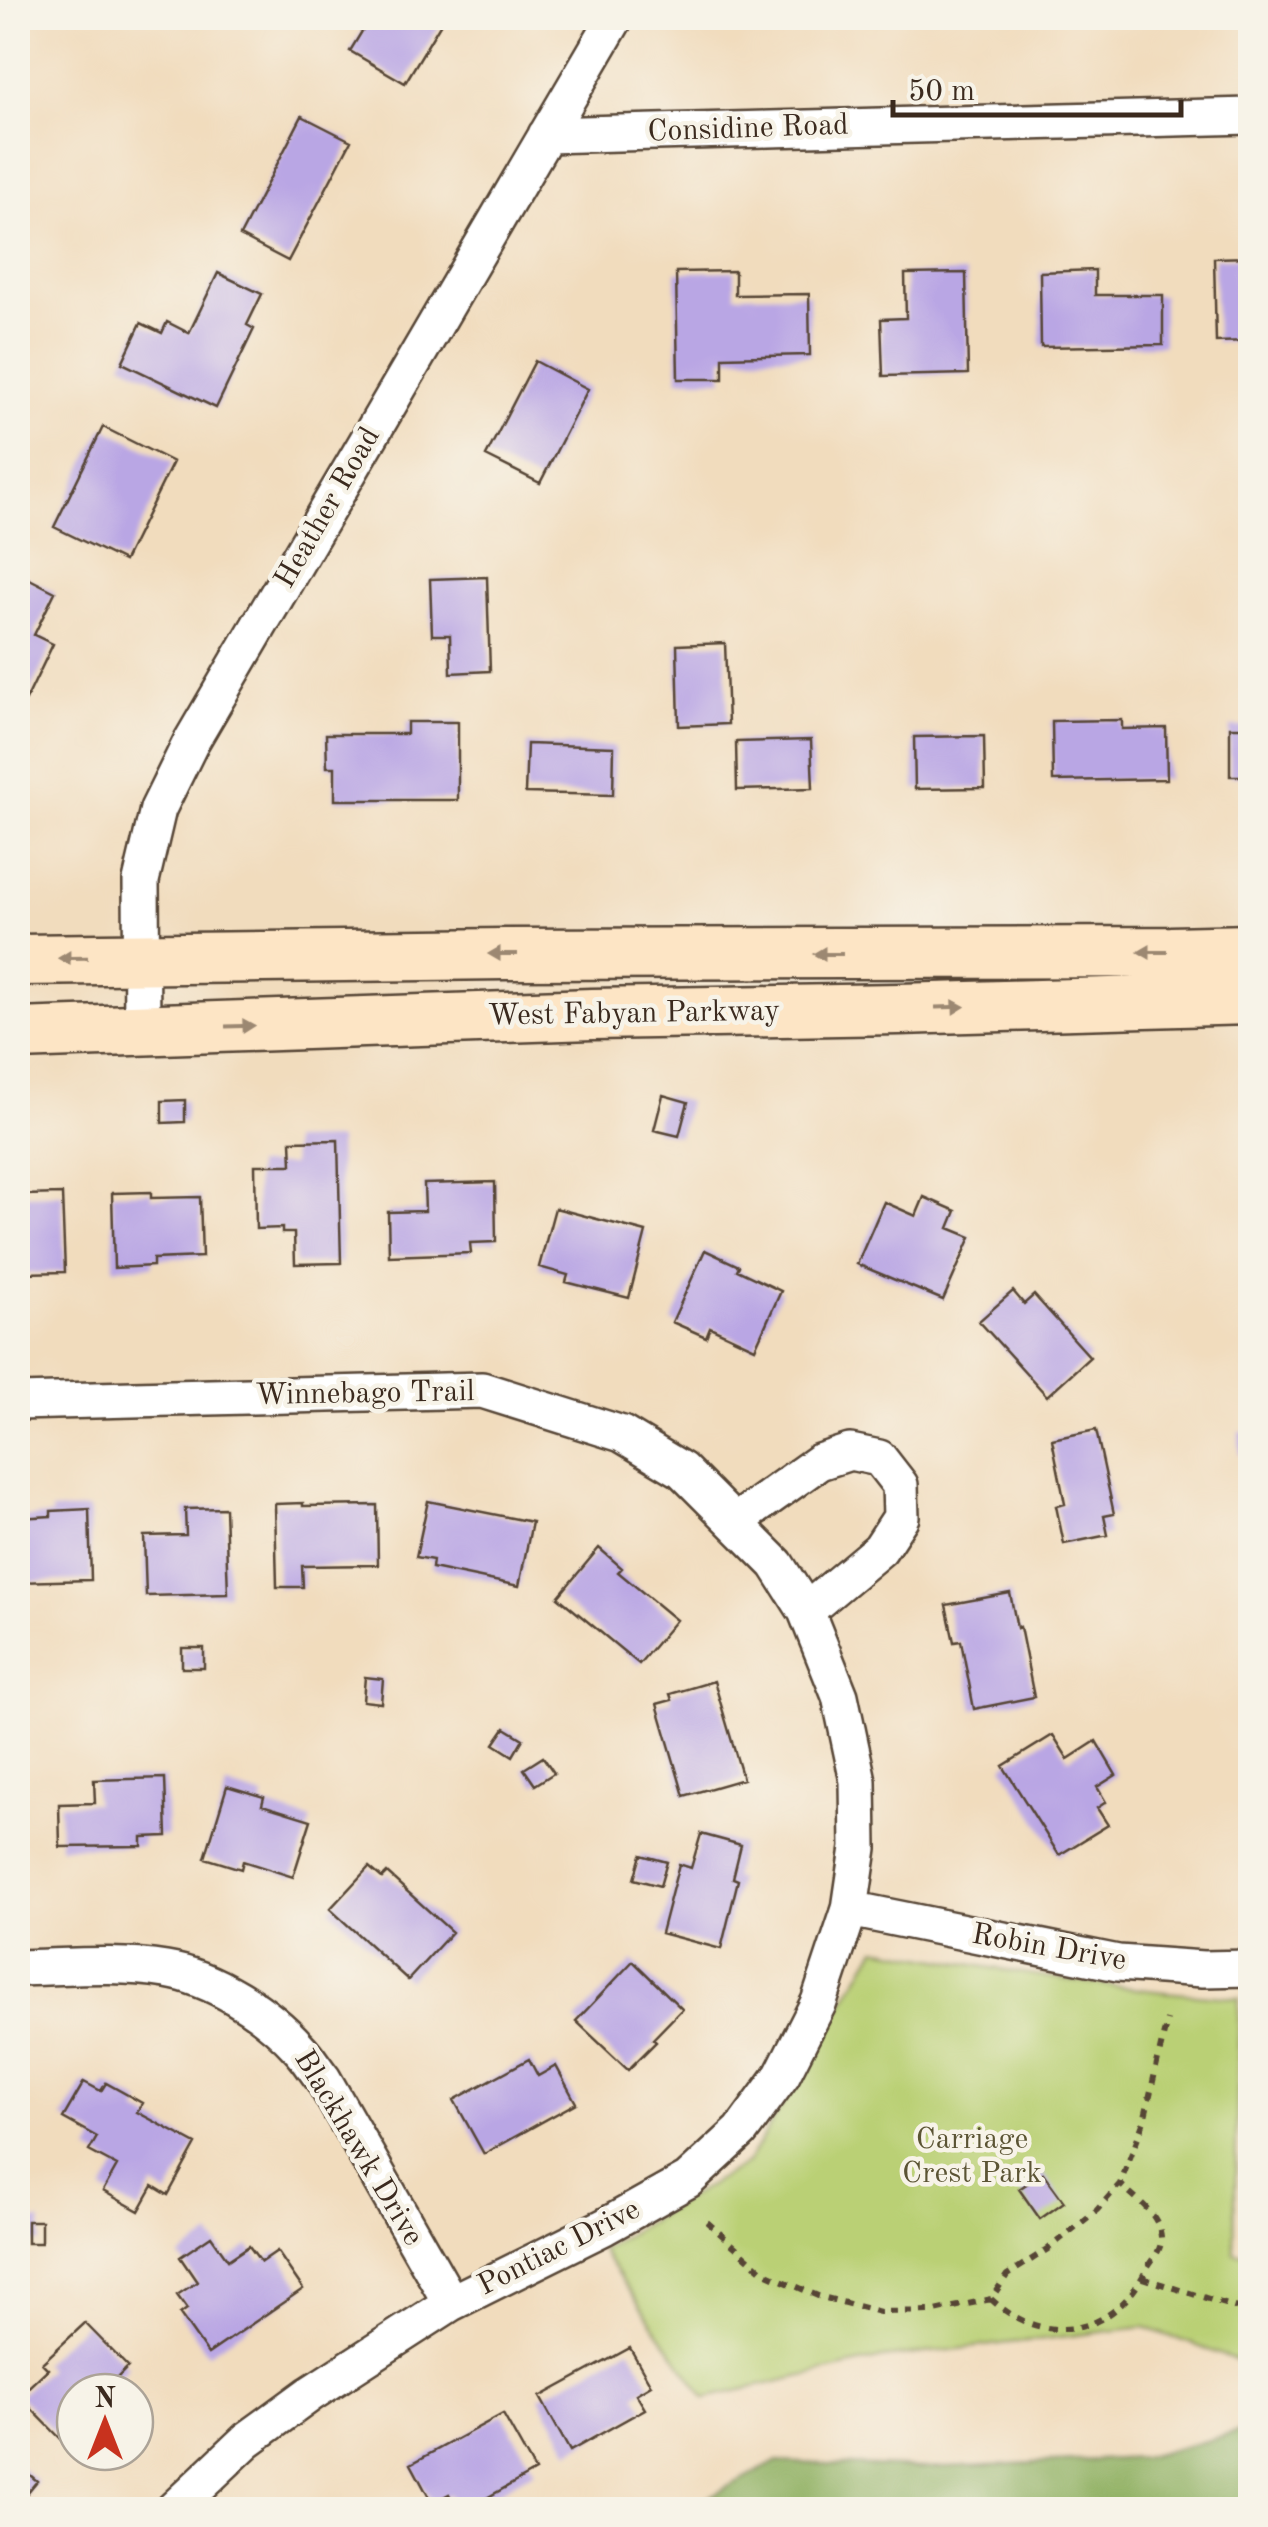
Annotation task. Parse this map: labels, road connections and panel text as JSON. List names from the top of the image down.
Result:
{
  "streets": {
    "main road": ["West Fabyan Parkway"],
    "street": [
      "Considine Road",
      "Heather Road",
      "Winnebago Trail",
      "Robin Drive",
      "Blackhawk Drive",
      "Pontiac Drive"
    ]
  },
  "crossings": [
    ["Considine Road", "Heather Road"],
    ["Heather Road", "West Fabyan Parkway"],
    ["Winnebago Trail", "Robin Drive"],
    ["Winnebago Trail", "Pontiac Drive"],
    ["Robin Drive", "Pontiac Drive"],
    ["Blackhawk Drive", "Pontiac Drive"]
  ],
  "parks": ["Carriage Crest Park"],
  "scale_bar": "50 m",
  "north": "top"
}
